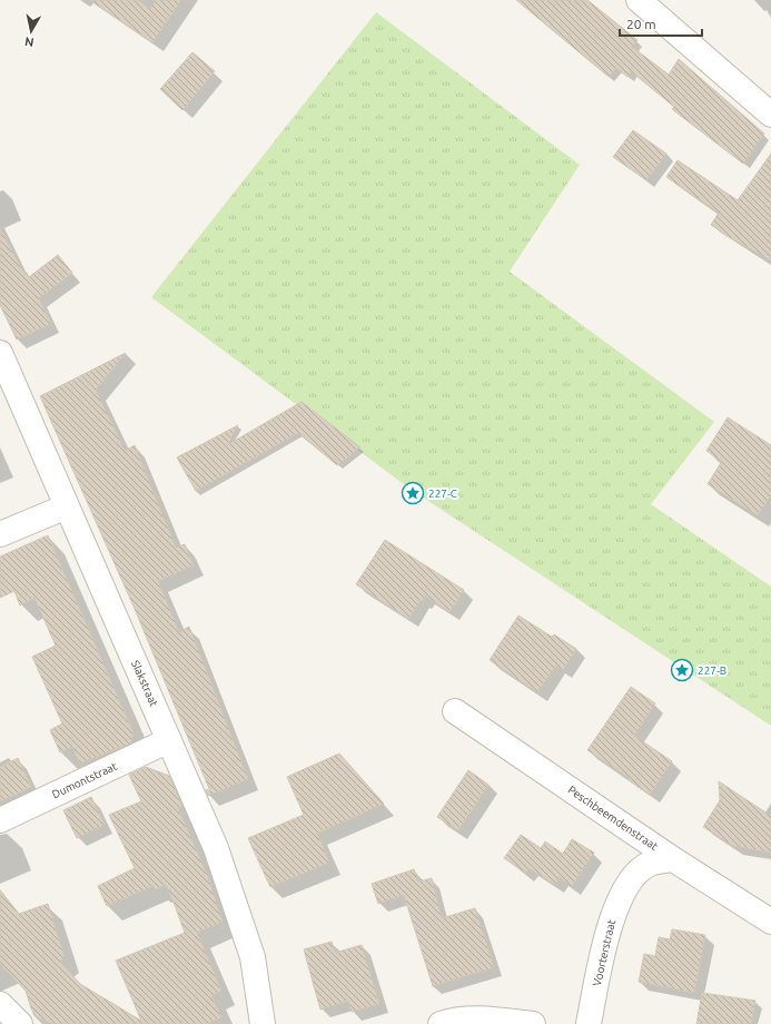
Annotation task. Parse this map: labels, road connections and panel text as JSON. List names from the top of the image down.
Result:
{
  "streets": {
    "street": [
      "Slakstraat",
      "Dumontstraat",
      "Peschbeemdenstraat",
      "Voorterstraat"
    ]
  },
  "crossings": [
    ["Slakstraat", "Dumontstraat"],
    ["Peschbeemdenstraat", "Voorterstraat"]
  ],
  "places": {
    "place": ["227-C", "227-B"]
  },
  "scale_bar": "20 m",
  "north": "bottom"
}
